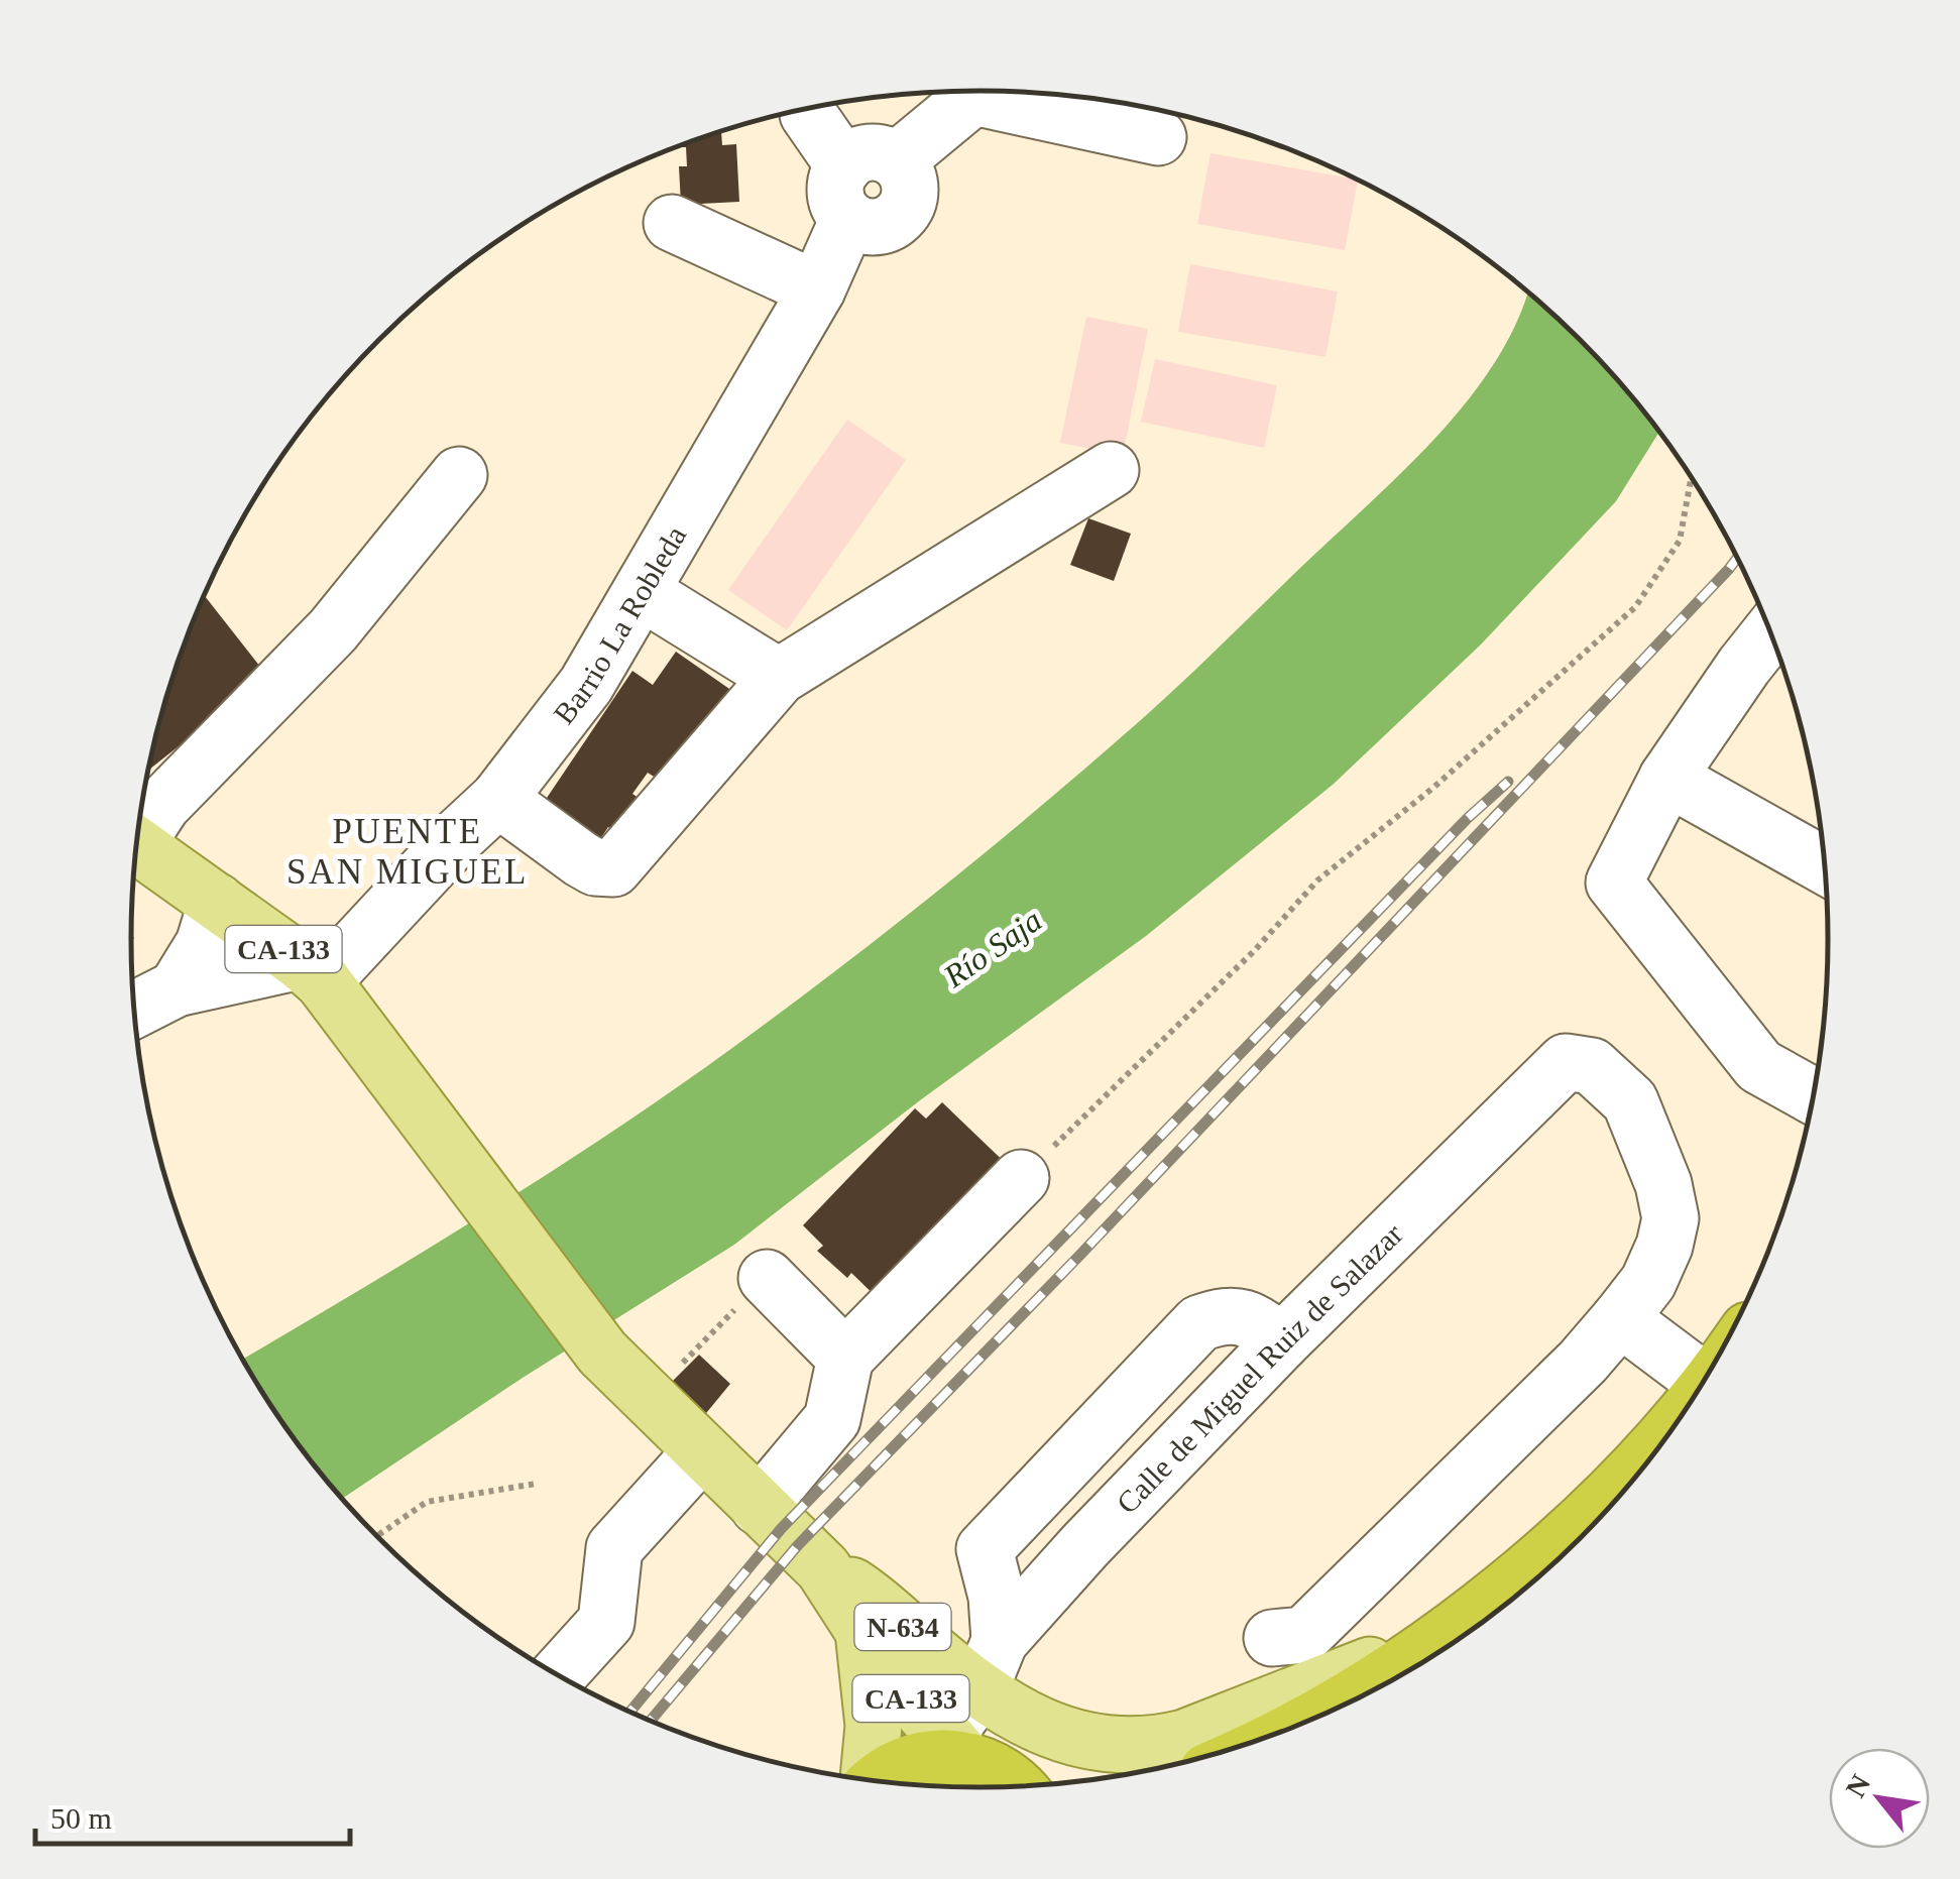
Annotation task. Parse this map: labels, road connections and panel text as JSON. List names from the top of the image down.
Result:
{
  "streets": {
    "highway": ["N-634"],
    "main road": ["CA-133"],
    "street": ["Barrio La Robleda", "Calle de Miguel Ruiz de Salazar"]
  },
  "crossings": [
    ["Barrio La Robleda", "CA-133"],
    ["CA-133", "N-634"],
    ["Calle de Miguel Ruiz de Salazar", "N-634"]
  ],
  "districts": ["PUENTE SAN MIGUEL"],
  "water": ["Río Saja"],
  "scale_bar": "50 m",
  "north": "top left"
}
